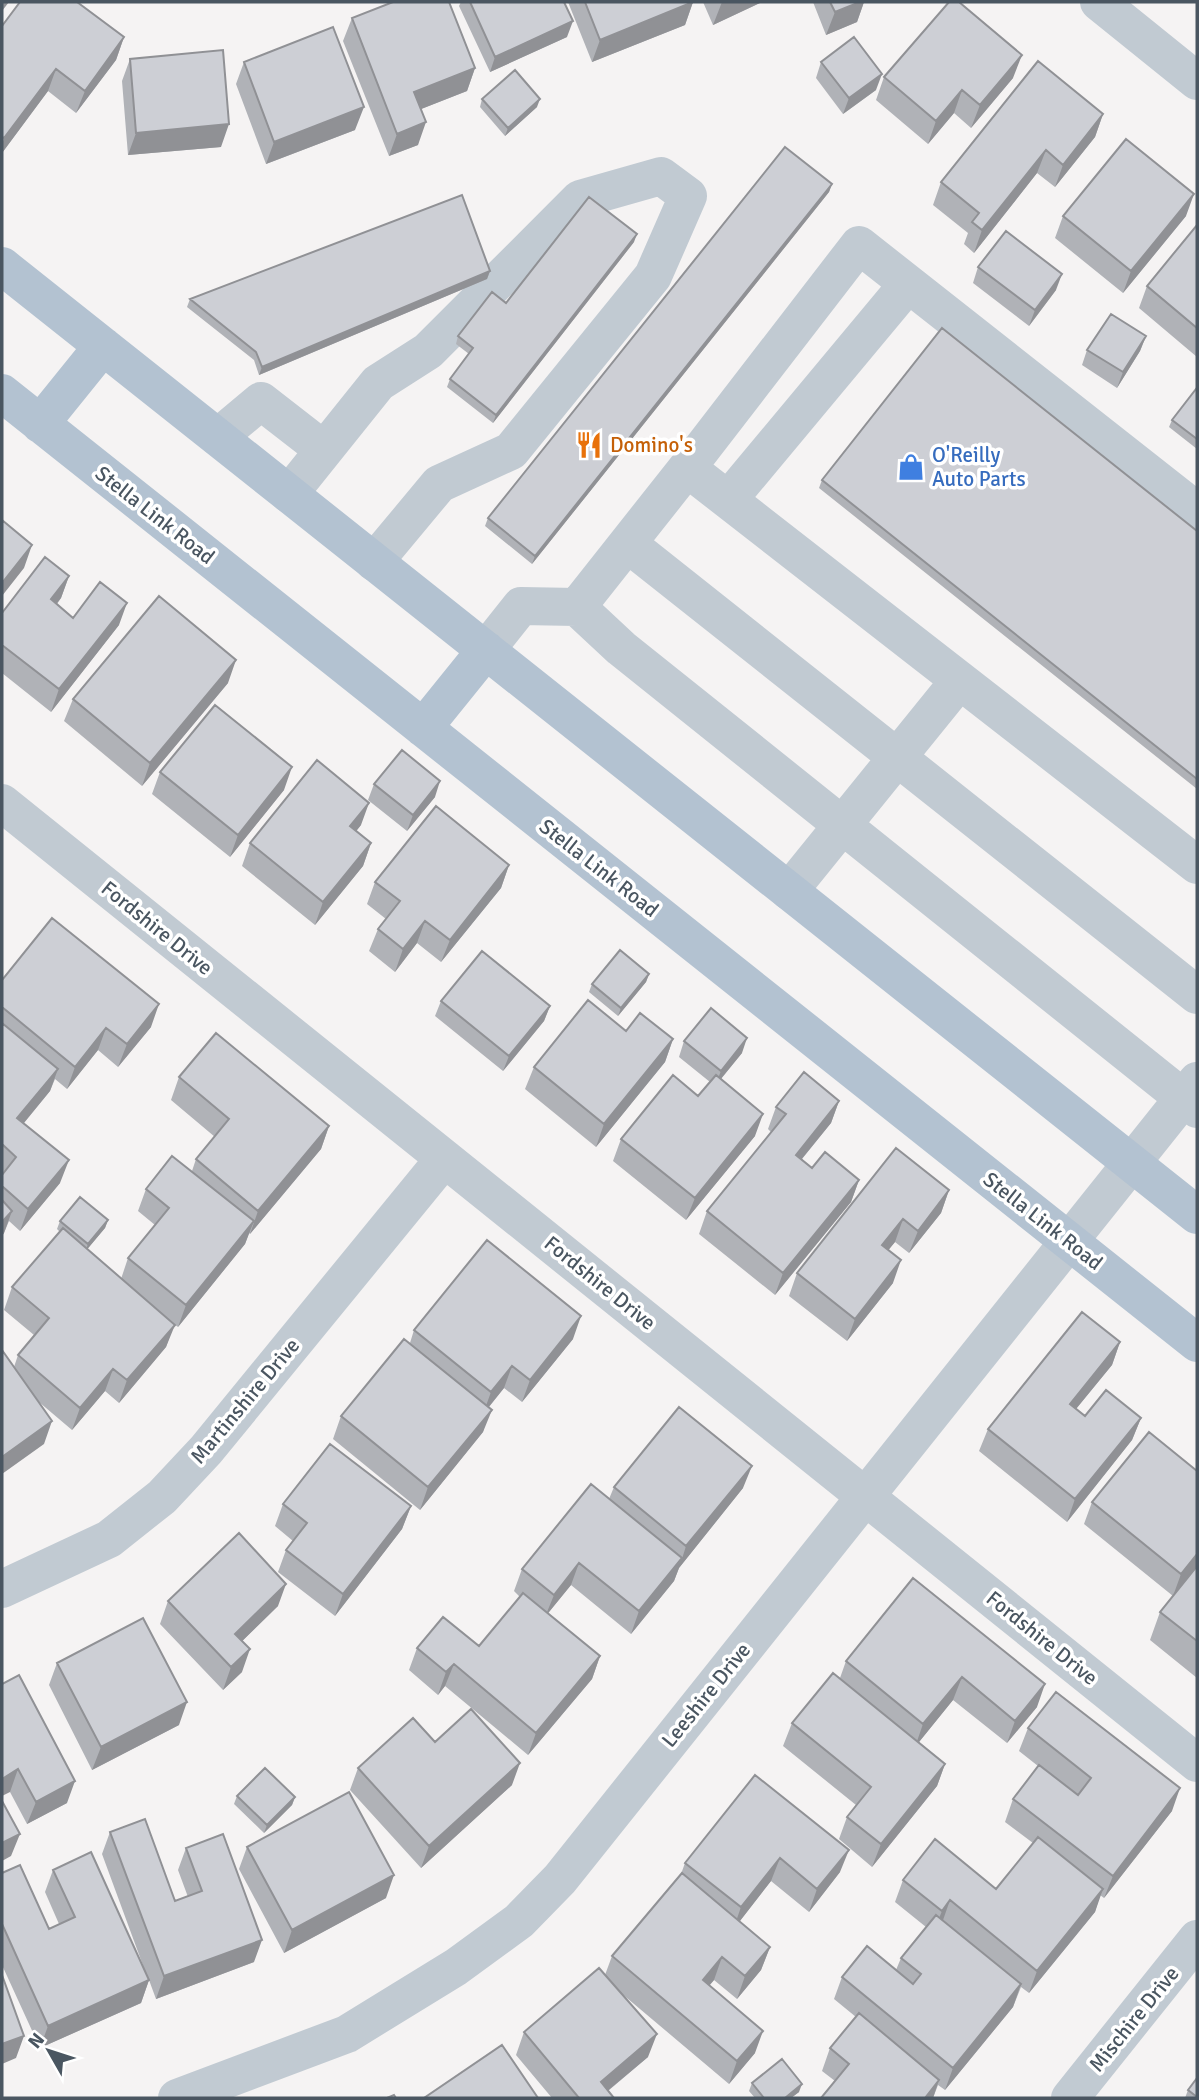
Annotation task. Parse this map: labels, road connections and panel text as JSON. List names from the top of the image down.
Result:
{
  "streets": {
    "main road": ["Stella Link Road"],
    "street": [
      "Fordshire Drive",
      "Martinshire Drive",
      "Leeshire Drive",
      "Mischire Drive"
    ]
  },
  "crossings": [
    ["Stella Link Road", "Leeshire Drive"],
    ["Fordshire Drive", "Martinshire Drive"],
    ["Fordshire Drive", "Leeshire Drive"]
  ],
  "places": {
    "restaurant": ["Domino's"],
    "shop": ["O'Reilly Auto Parts"]
  },
  "north": "top left"
}
